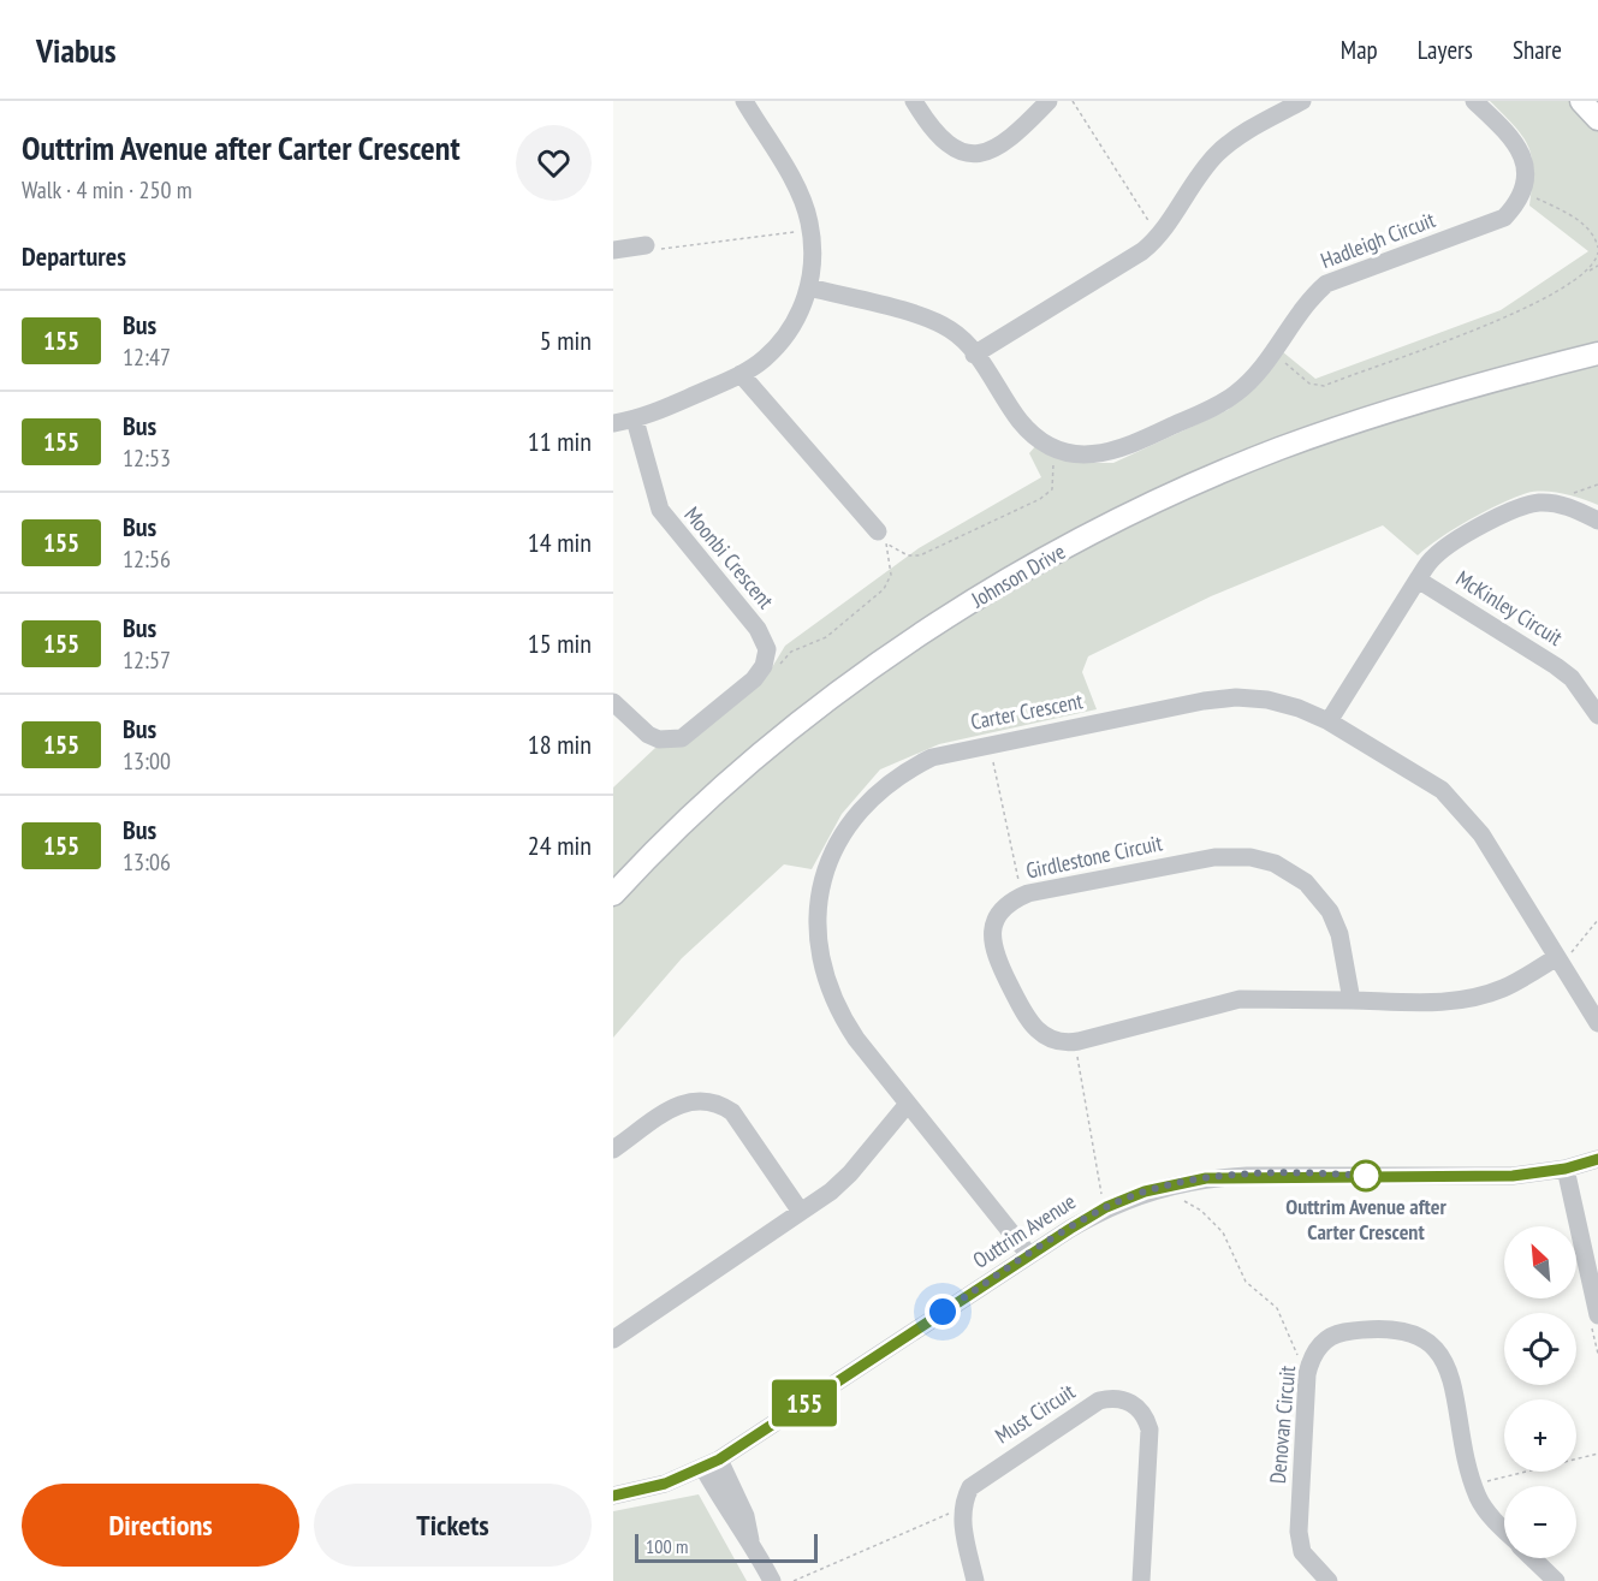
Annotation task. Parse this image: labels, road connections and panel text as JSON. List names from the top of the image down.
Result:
{
  "streets": {
    "main road": ["Johnson Drive"],
    "street": [
      "Hadleigh Circuit",
      "Moonbi Crescent",
      "McKinley Circuit",
      "Carter Crescent",
      "Girdlestone Circuit",
      "Outtrim Avenue",
      "Must Circuit",
      "Denovan Circuit"
    ]
  },
  "crossings": [
    ["McKinley Circuit", "Carter Crescent"],
    ["Carter Crescent", "Girdlestone Circuit"],
    ["Carter Crescent", "Outtrim Avenue"]
  ],
  "places": ["Outtrim Avenue after Carter Crescent"],
  "lines": ["bus line 155"],
  "scale_bar": "100 m",
  "north": "top left",
  "page": {
    "header": "Viabus",
    "nav": ["Map", "Layers", "Share"],
    "heading": [
      ["Outtrim Avenue after Carter Crescent", "Walk · 4 min · 250 m"],
      "Departures"
    ],
    "on_map": "155",
    "list": [
      {
        "mark": "155",
        "name": "Bus",
        "note": "12:47",
        "value": "5 min"
      },
      {
        "mark": "155",
        "name": "Bus",
        "note": "12:53",
        "value": "11 min"
      },
      {
        "mark": "155",
        "name": "Bus",
        "note": "12:56",
        "value": "14 min"
      },
      {
        "mark": "155",
        "name": "Bus",
        "note": "12:57",
        "value": "15 min"
      },
      {
        "mark": "155",
        "name": "Bus",
        "note": "13:00",
        "value": "18 min"
      },
      {
        "mark": "155",
        "name": "Bus",
        "note": "13:06",
        "value": "24 min"
      }
    ],
    "map_buttons": ["+", "−"],
    "buttons": ["Directions", "Tickets"],
    "scale": "100 m"
  }
}
